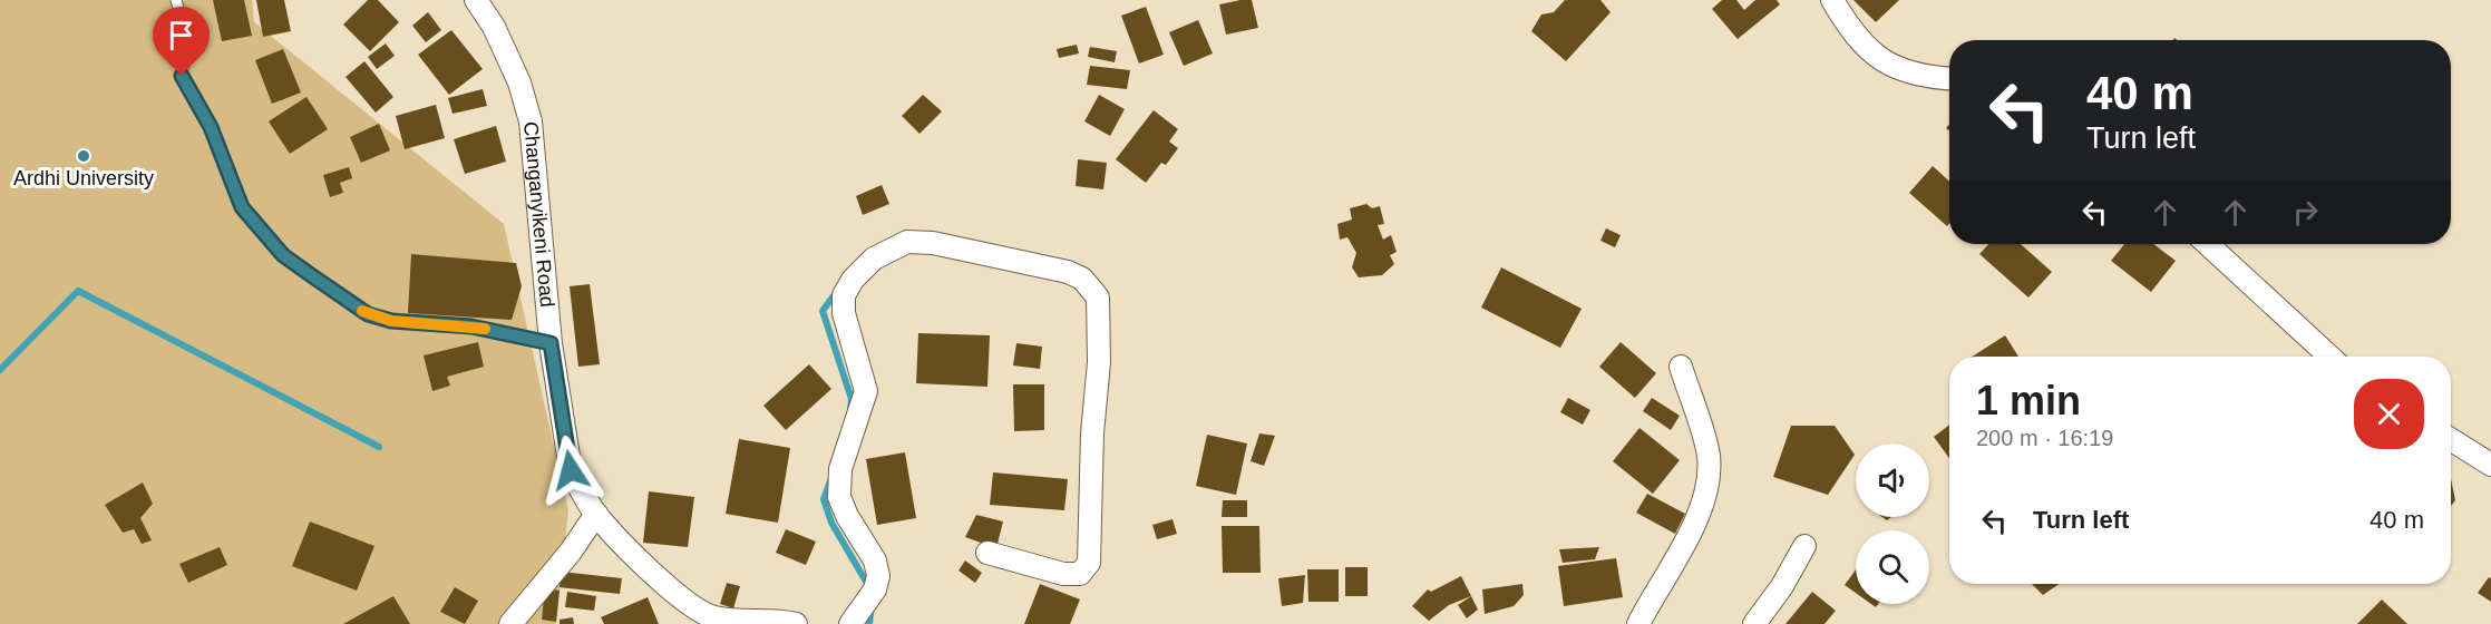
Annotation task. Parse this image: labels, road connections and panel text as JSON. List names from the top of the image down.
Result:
{
  "streets": {
    "street": ["Changanyikeni Road"]
  },
  "places": ["Ardhi University"],
  "page": {
    "turn": ["40 m", "Turn left"],
    "heading": ["1 min", "200 m · 16:19"],
    "list": [
      {
        "name": "Turn left",
        "value": "40 m"
      }
    ]
  }
}
